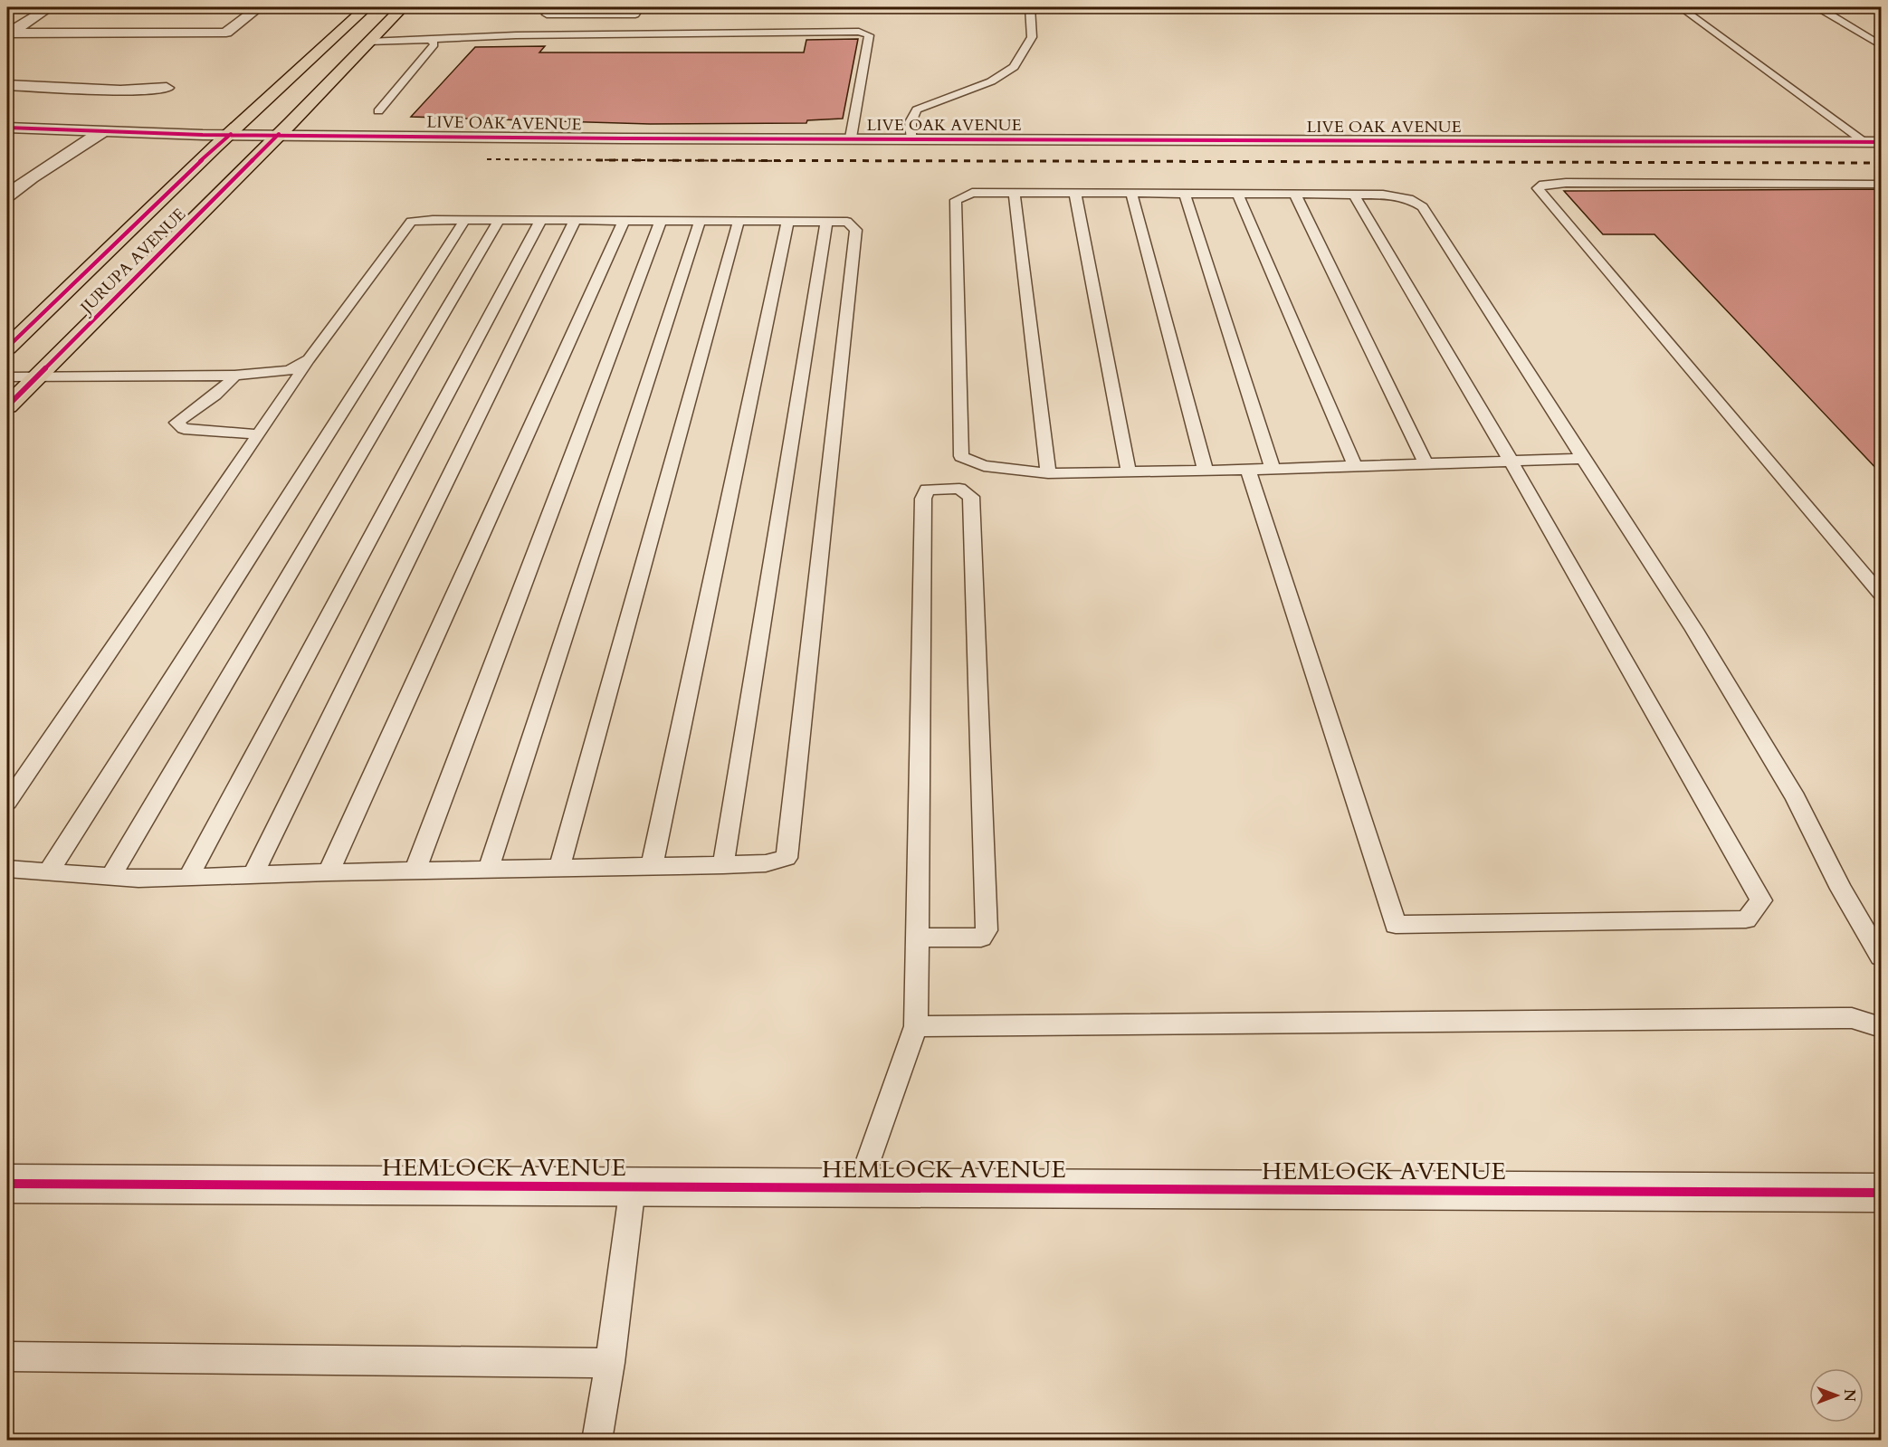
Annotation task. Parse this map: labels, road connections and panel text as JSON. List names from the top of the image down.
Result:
{
  "streets": {
    "main road": ["JURUPA AVENUE"],
    "street": ["LIVE OAK AVENUE", "HEMLOCK AVENUE"]
  },
  "crossings": [
    ["LIVE OAK AVENUE", "JURUPA AVENUE"]
  ],
  "north": "right"
}
